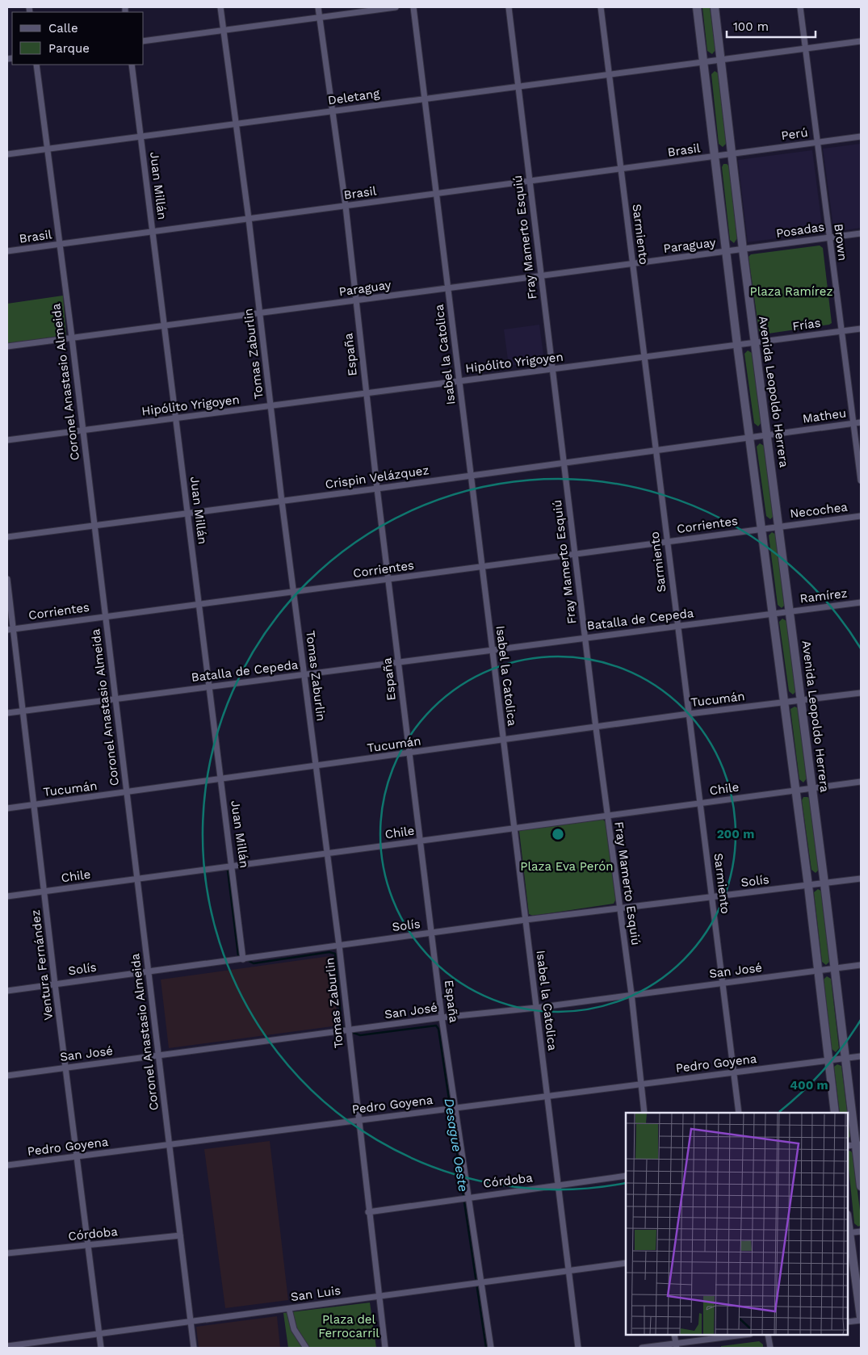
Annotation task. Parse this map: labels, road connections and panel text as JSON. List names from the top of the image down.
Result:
{
  "streets": {
    "street": [
      "Deletang",
      "Perú",
      "Brasil",
      "Juan Millán",
      "Posadas",
      "Sarmiento",
      "Fray Mamerto Esquiú",
      "Brown",
      "Paraguay",
      "Frías",
      "Tomas Zaburlin",
      "España",
      "Isabel la Catolica",
      "Hipólito Yrigoyen",
      "Coronel Anastasio Almeida",
      "Avenida Leopoldo Herrera",
      "Matheu",
      "Crispin Velázquez",
      "Necochea",
      "Corrientes",
      "Ramírez",
      "Batalla de Cepeda",
      "Tucumán",
      "Chile",
      "Solís",
      "Ventura Fernández",
      "San José",
      "Pedro Goyena",
      "Córdoba",
      "San Luis"
    ]
  },
  "crossings": [
    ["Deletang", "Juan Millán"],
    ["Deletang", "Sarmiento"],
    ["Deletang", "Fray Mamerto Esquiú"],
    ["Deletang", "Tomas Zaburlin"],
    ["Deletang", "España"],
    ["Deletang", "Isabel la Catolica"],
    ["Deletang", "Coronel Anastasio Almeida"],
    ["Perú", "Brown"],
    ["Perú", "Avenida Leopoldo Herrera"],
    ["Brasil", "Juan Millán"],
    ["Brasil", "Sarmiento"],
    ["Brasil", "Fray Mamerto Esquiú"],
    ["Brasil", "Tomas Zaburlin"],
    ["Brasil", "España"],
    ["Brasil", "Isabel la Catolica"],
    ["Brasil", "Coronel Anastasio Almeida"],
    ["Juan Millán", "Paraguay"],
    ["Juan Millán", "Hipólito Yrigoyen"],
    ["Juan Millán", "Crispin Velázquez"],
    ["Juan Millán", "Corrientes"],
    ["Juan Millán", "Batalla de Cepeda"],
    ["Juan Millán", "Tucumán"],
    ["Juan Millán", "Chile"],
    ["Juan Millán", "Solís"],
    ["Posadas", "Brown"],
    ["Posadas", "Avenida Leopoldo Herrera"],
    ["Sarmiento", "Paraguay"],
    ["Sarmiento", "Hipólito Yrigoyen"],
    ["Sarmiento", "Crispin Velázquez"],
    ["Sarmiento", "Corrientes"],
    ["Sarmiento", "Batalla de Cepeda"],
    ["Sarmiento", "Tucumán"],
    ["Sarmiento", "Chile"],
    ["Sarmiento", "Solís"],
    ["Sarmiento", "San José"],
    ["Sarmiento", "Pedro Goyena"],
    ["Fray Mamerto Esquiú", "Paraguay"],
    ["Fray Mamerto Esquiú", "Hipólito Yrigoyen"],
    ["Fray Mamerto Esquiú", "Crispin Velázquez"],
    ["Fray Mamerto Esquiú", "Corrientes"],
    ["Fray Mamerto Esquiú", "Batalla de Cepeda"],
    ["Fray Mamerto Esquiú", "Tucumán"],
    ["Fray Mamerto Esquiú", "Chile"],
    ["Fray Mamerto Esquiú", "Solís"],
    ["Fray Mamerto Esquiú", "San José"],
    ["Fray Mamerto Esquiú", "Pedro Goyena"],
    ["Brown", "Frías"],
    ["Brown", "Matheu"],
    ["Paraguay", "Tomas Zaburlin"],
    ["Paraguay", "España"],
    ["Paraguay", "Isabel la Catolica"],
    ["Paraguay", "Coronel Anastasio Almeida"],
    ["Frías", "Hipólito Yrigoyen"],
    ["Frías", "Avenida Leopoldo Herrera"],
    ["Tomas Zaburlin", "Hipólito Yrigoyen"],
    ["Tomas Zaburlin", "Crispin Velázquez"],
    ["Tomas Zaburlin", "Corrientes"],
    ["Tomas Zaburlin", "Batalla de Cepeda"],
    ["Tomas Zaburlin", "Tucumán"],
    ["Tomas Zaburlin", "Chile"],
    ["Tomas Zaburlin", "Solís"],
    ["Tomas Zaburlin", "San José"],
    ["Tomas Zaburlin", "Pedro Goyena"],
    ["Tomas Zaburlin", "Córdoba"],
    ["Tomas Zaburlin", "San Luis"],
    ["España", "Hipólito Yrigoyen"],
    ["España", "Crispin Velázquez"],
    ["España", "Corrientes"],
    ["España", "Batalla de Cepeda"],
    ["España", "Tucumán"],
    ["España", "Chile"],
    ["España", "Solís"],
    ["España", "San José"],
    ["España", "Pedro Goyena"],
    ["España", "Córdoba"],
    ["España", "San Luis"],
    ["Isabel la Catolica", "Hipólito Yrigoyen"],
    ["Isabel la Catolica", "Crispin Velázquez"],
    ["Isabel la Catolica", "Corrientes"],
    ["Isabel la Catolica", "Batalla de Cepeda"],
    ["Isabel la Catolica", "Tucumán"],
    ["Isabel la Catolica", "Chile"],
    ["Isabel la Catolica", "Solís"],
    ["Isabel la Catolica", "San José"],
    ["Isabel la Catolica", "Pedro Goyena"],
    ["Isabel la Catolica", "Córdoba"],
    ["Isabel la Catolica", "San Luis"],
    ["Hipólito Yrigoyen", "Coronel Anastasio Almeida"],
    ["Coronel Anastasio Almeida", "Crispin Velázquez"],
    ["Coronel Anastasio Almeida", "Corrientes"],
    ["Coronel Anastasio Almeida", "Batalla de Cepeda"],
    ["Coronel Anastasio Almeida", "Tucumán"],
    ["Coronel Anastasio Almeida", "Chile"],
    ["Coronel Anastasio Almeida", "Solís"],
    ["Coronel Anastasio Almeida", "San José"],
    ["Coronel Anastasio Almeida", "Pedro Goyena"],
    ["Coronel Anastasio Almeida", "Córdoba"],
    ["Coronel Anastasio Almeida", "San Luis"],
    ["Avenida Leopoldo Herrera", "Matheu"],
    ["Avenida Leopoldo Herrera", "Necochea"],
    ["Avenida Leopoldo Herrera", "Ramírez"],
    ["Avenida Leopoldo Herrera", "Tucumán"],
    ["Avenida Leopoldo Herrera", "Chile"],
    ["Avenida Leopoldo Herrera", "Solís"],
    ["Avenida Leopoldo Herrera", "San José"],
    ["Avenida Leopoldo Herrera", "Pedro Goyena"],
    ["Matheu", "Crispin Velázquez"],
    ["Necochea", "Corrientes"],
    ["Corrientes", "Ventura Fernández"],
    ["Ramírez", "Batalla de Cepeda"],
    ["Batalla de Cepeda", "Ventura Fernández"],
    ["Tucumán", "Ventura Fernández"],
    ["Chile", "Ventura Fernández"],
    ["Solís", "Ventura Fernández"],
    ["Ventura Fernández", "San José"],
    ["Ventura Fernández", "Pedro Goyena"],
    ["Ventura Fernández", "Córdoba"],
    ["Ventura Fernández", "San Luis"]
  ],
  "water": ["Desague Oeste"],
  "parks": ["Plaza Ramírez", "Plaza Eva Perón", "Plaza del Ferrocarril"],
  "legend": ["Calle", "Parque"],
  "scale_bar": "100 m",
  "rings": ["200 m", "400 m"]
}
